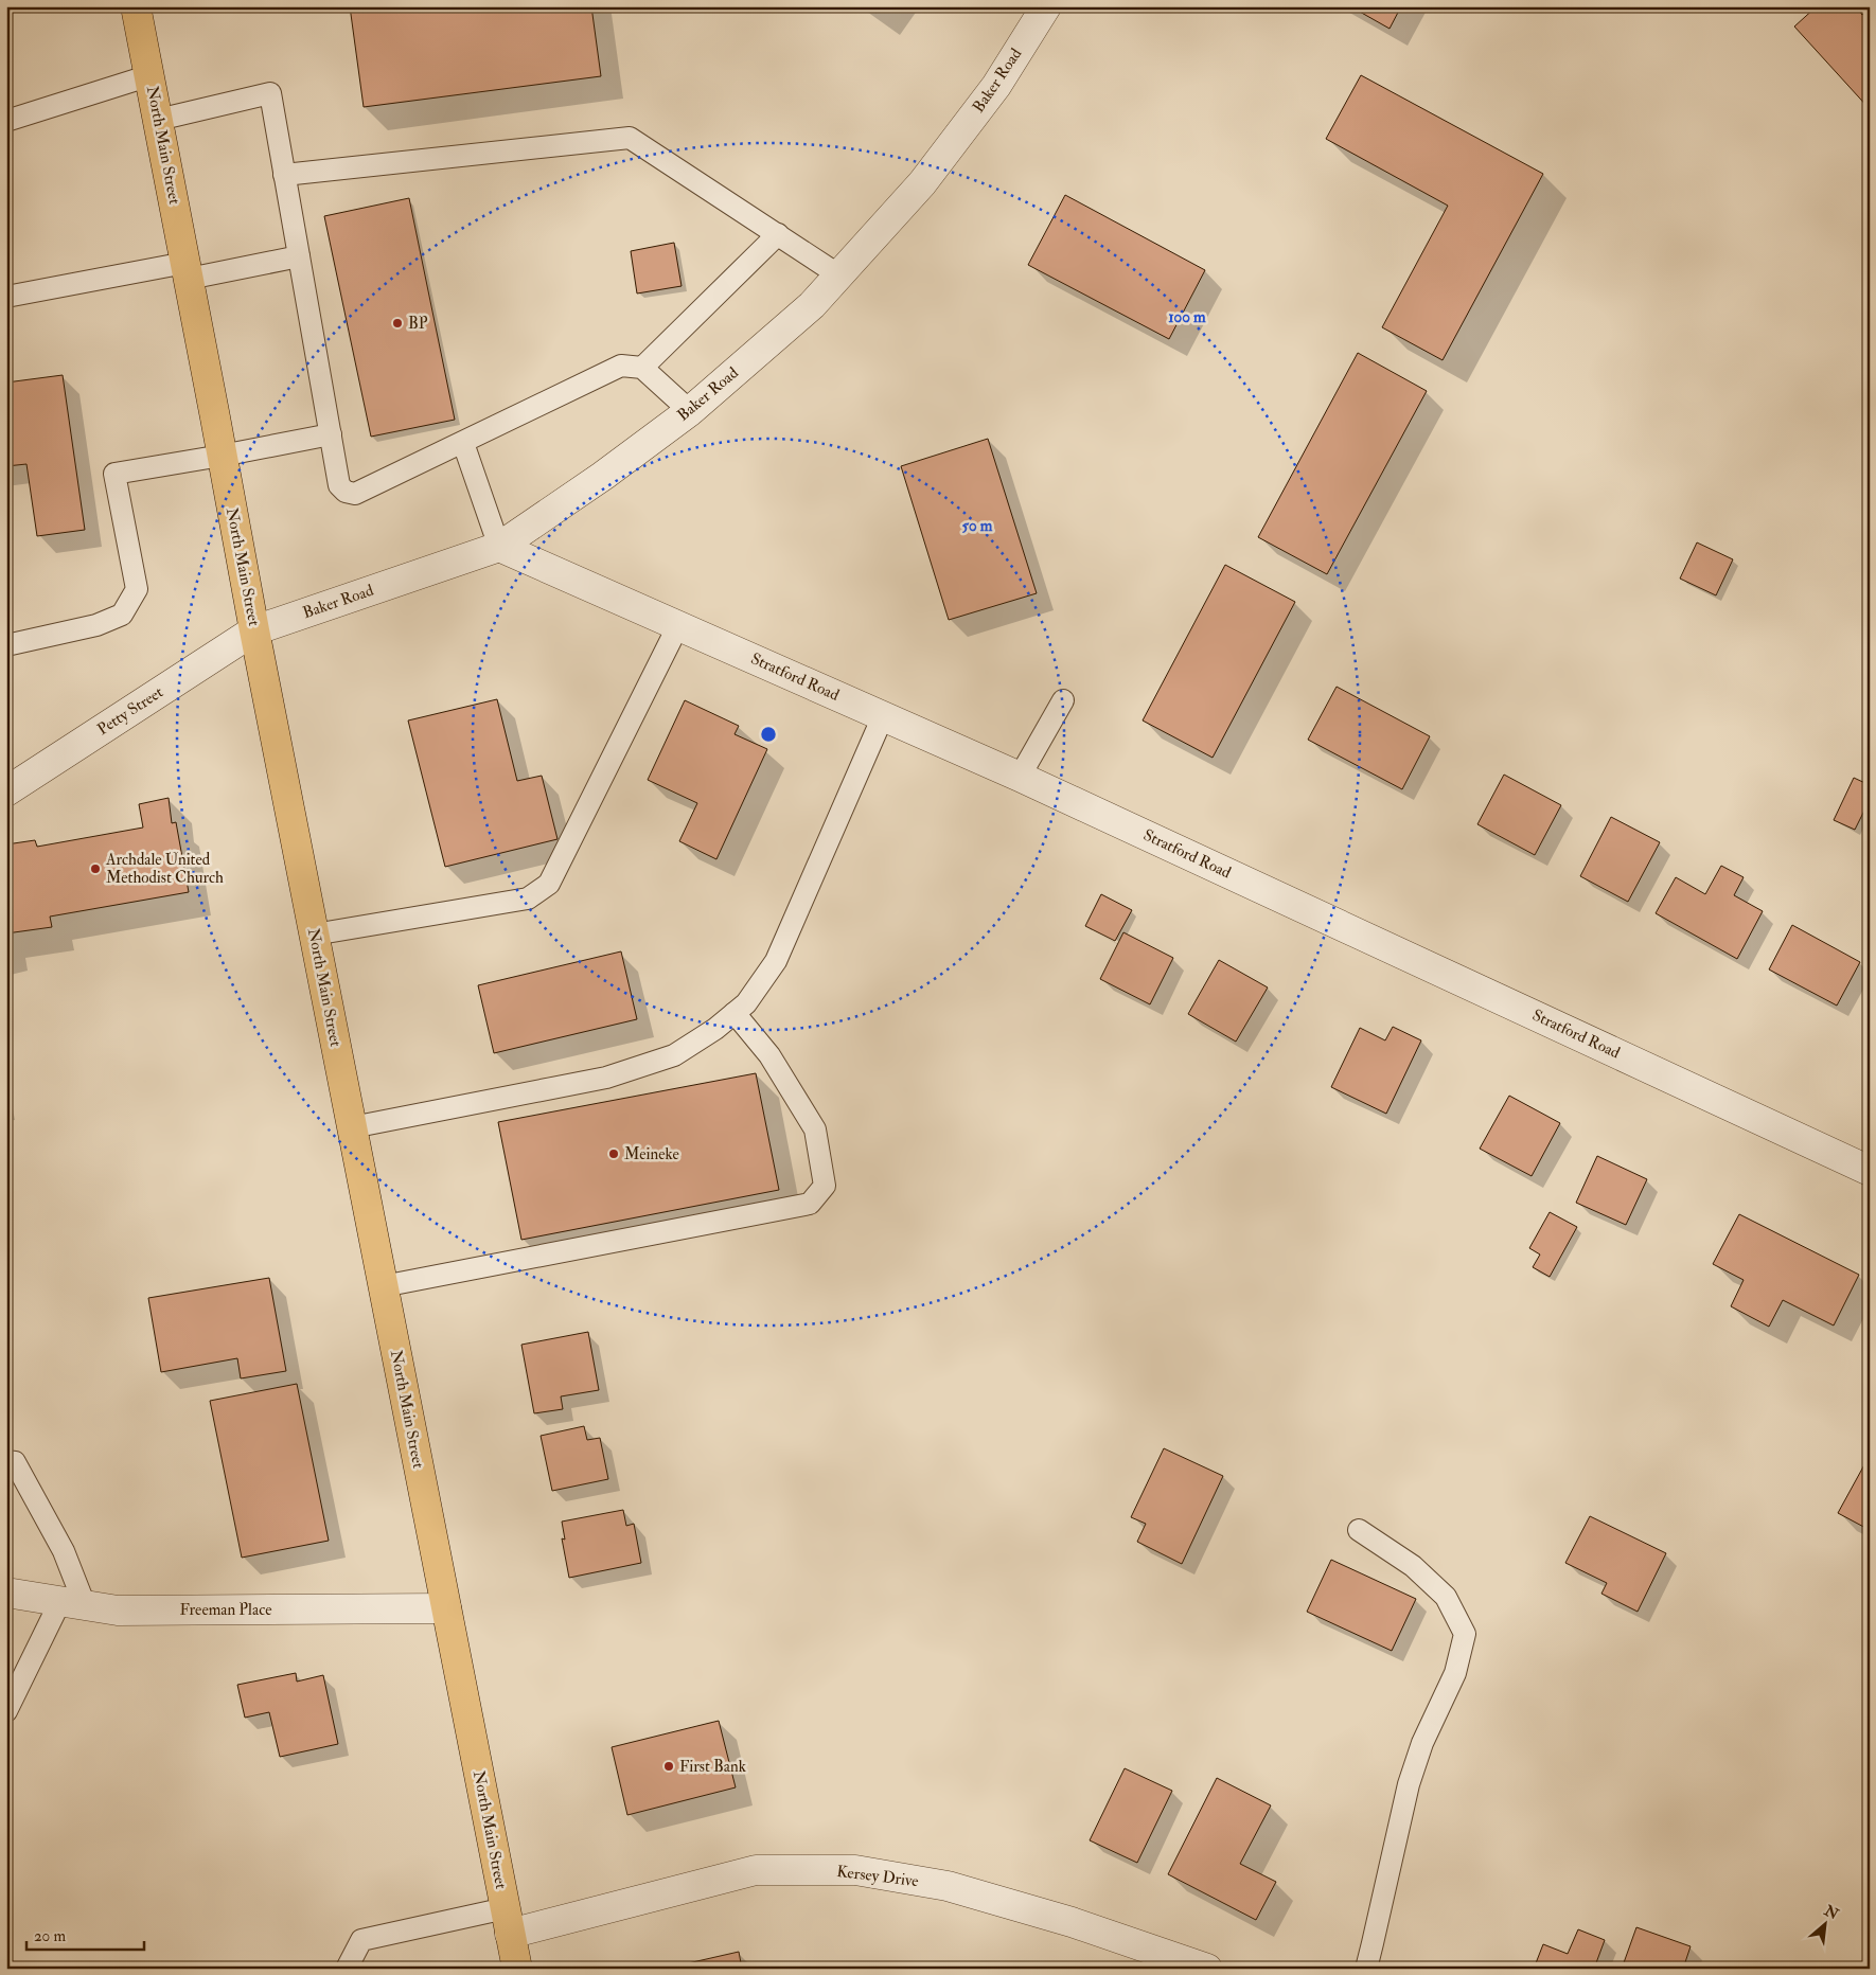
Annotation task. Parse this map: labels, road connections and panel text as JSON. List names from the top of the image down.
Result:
{
  "streets": {
    "main road": ["North Main Street"],
    "street": [
      "Baker Road",
      "Stratford Road",
      "Petty Street",
      "Freeman Place",
      "Kersey Drive"
    ]
  },
  "crossings": [
    ["Baker Road", "North Main Street"],
    ["Baker Road", "Stratford Road"],
    ["Baker Road", "Petty Street"],
    ["North Main Street", "Petty Street"],
    ["North Main Street", "Freeman Place"],
    ["North Main Street", "Kersey Drive"]
  ],
  "places": [
    "BP",
    "Archdale United Methodist Church",
    "Meineke",
    "First Bank"
  ],
  "scale_bar": "20 m",
  "north": "top right",
  "rings": ["100 m", "50 m"]
}
